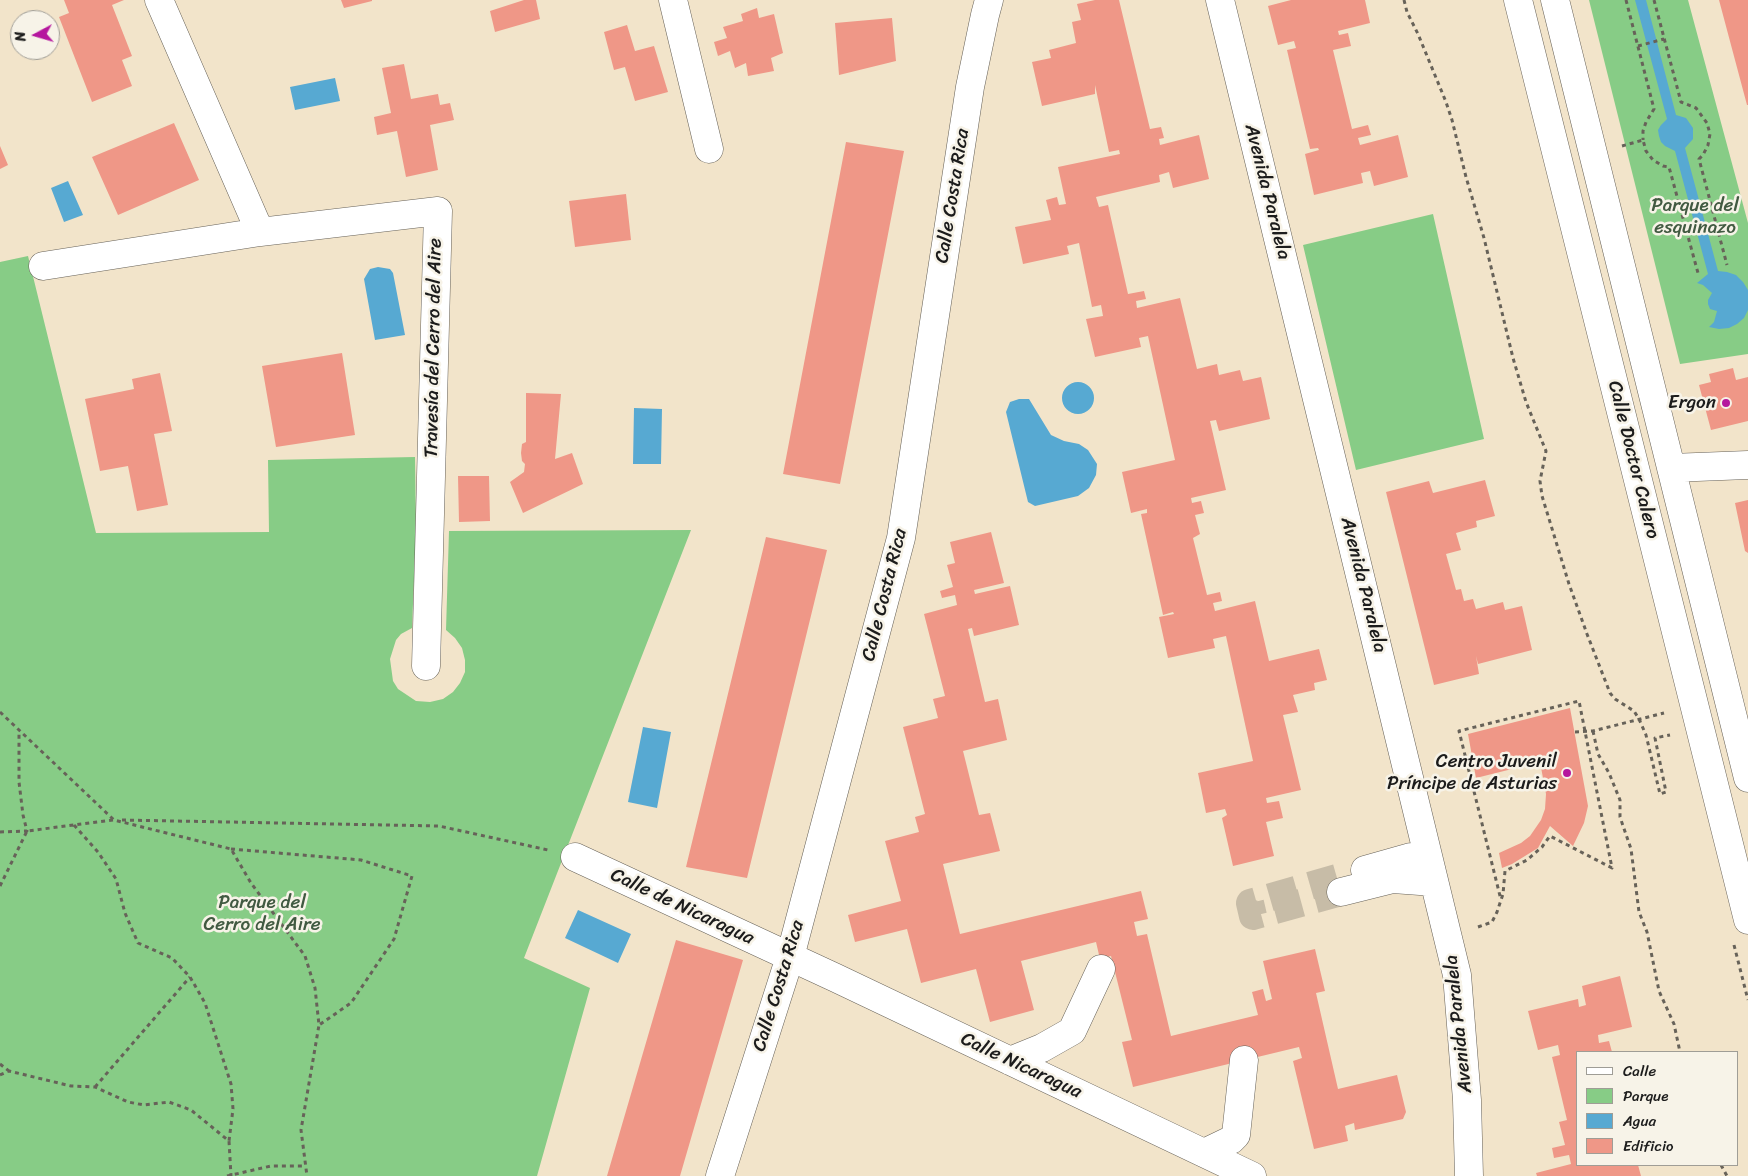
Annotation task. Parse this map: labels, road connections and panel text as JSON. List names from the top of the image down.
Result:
{
  "streets": {
    "street": [
      "Avenida Paralela",
      "Calle Costa Rica",
      "Travesía del Cerro del Aire",
      "Calle Doctor Calero",
      "Calle de Nicaragua",
      "Calle Nicaragua"
    ]
  },
  "crossings": [
    ["Calle Costa Rica", "Calle de Nicaragua"],
    ["Calle Costa Rica", "Calle Nicaragua"],
    ["Calle de Nicaragua", "Calle Nicaragua"]
  ],
  "parks": ["Parque del esquinazo", "Parque del Cerro del Aire"],
  "places": ["Ergon", "Centro Juvenil Príncipe de Asturias"],
  "legend": [
    "Calle",
    "Parque",
    "Agua",
    "Edificio"
  ],
  "north": "left"
}
